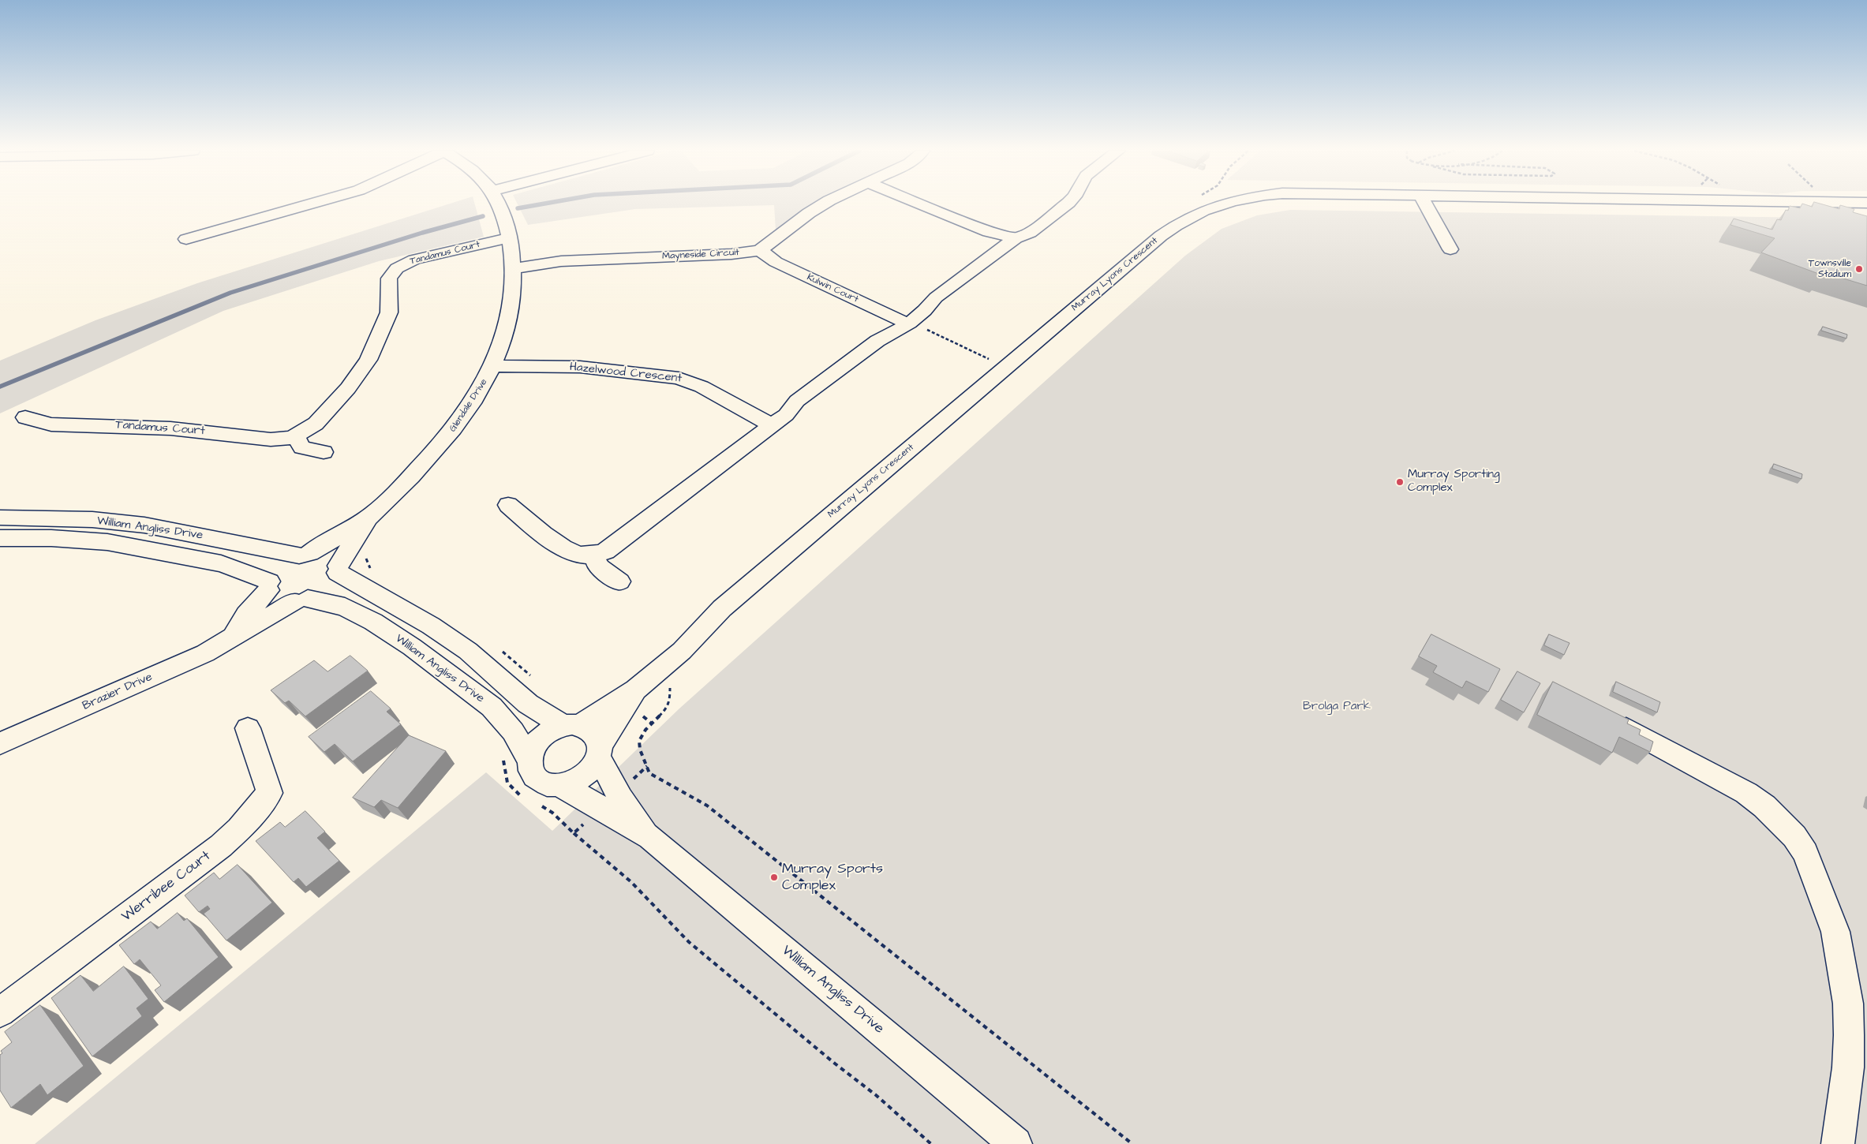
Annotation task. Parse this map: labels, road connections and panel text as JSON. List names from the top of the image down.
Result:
{
  "streets": {
    "street": [
      "Tandamus Court",
      "Mayneside Circuit",
      "Murray Lyons Crescent",
      "Kulwin Court",
      "Hazelwood Crescent",
      "Glendale Drive",
      "William Angliss Drive",
      "Brazier Drive",
      "Werribee Court"
    ]
  },
  "crossings": [
    ["Tandamus Court", "Glendale Drive"],
    ["Mayneside Circuit", "Kulwin Court"],
    ["Mayneside Circuit", "Glendale Drive"],
    ["Murray Lyons Crescent", "William Angliss Drive"],
    ["Hazelwood Crescent", "Glendale Drive"],
    ["Glendale Drive", "William Angliss Drive"],
    ["Glendale Drive", "Brazier Drive"],
    ["William Angliss Drive", "Brazier Drive"]
  ],
  "parks": ["Brolga Park"],
  "places": ["Townsville Stadium", "Murray Sporting Complex", "Murray Sports Complex"]
}
